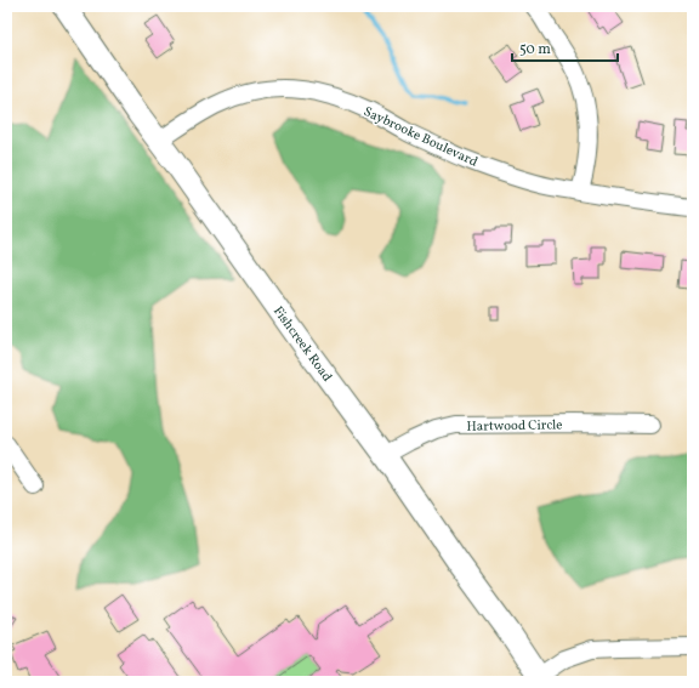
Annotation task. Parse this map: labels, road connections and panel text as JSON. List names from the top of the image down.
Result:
{
  "streets": {
    "main road": ["Fishcreek Road"],
    "street": ["Saybrooke Boulevard", "Hartwood Circle"]
  },
  "crossings": [
    ["Saybrooke Boulevard", "Fishcreek Road"],
    ["Fishcreek Road", "Hartwood Circle"]
  ],
  "scale_bar": "50 m"
}
